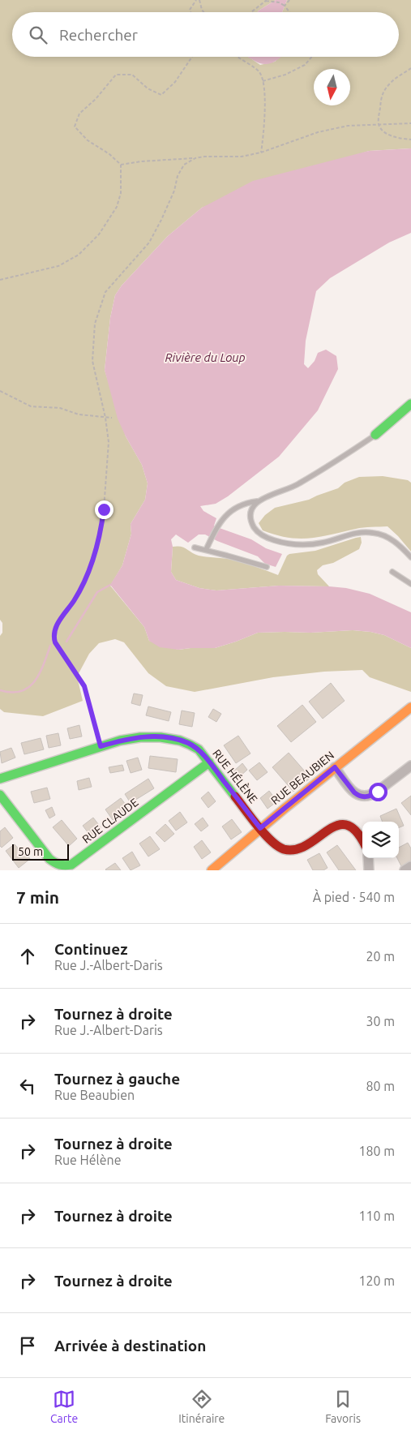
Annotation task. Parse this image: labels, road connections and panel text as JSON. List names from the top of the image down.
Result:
{
  "streets": {
    "street": ["RUE HÉLÈNE", "RUE BEAUBIEN", "RUE CLAUDE"]
  },
  "crossings": [
    ["RUE HÉLÈNE", "RUE BEAUBIEN"],
    ["RUE HÉLÈNE", "RUE CLAUDE"]
  ],
  "water": ["Rivière du Loup"],
  "scale_bar": "50 m",
  "north": "bottom",
  "page": {
    "search": "Rechercher",
    "scale": "50 m",
    "heading": ["7 min", "À pied · 540 m"],
    "list": [
      ["Continuez", "Rue J.-Albert-Daris", "20 m"],
      ["Tournez à droite", "Rue J.-Albert-Daris", "30 m"],
      ["Tournez à gauche", "Rue Beaubien", "80 m"],
      ["Tournez à droite", "Rue Hélène", "180 m"],
      ["Tournez à droite", "110 m"],
      ["Tournez à droite", "120 m"],
      "Arrivée à destination"
    ],
    "nav": ["Carte", "Itinéraire", "Favoris"]
  }
}
